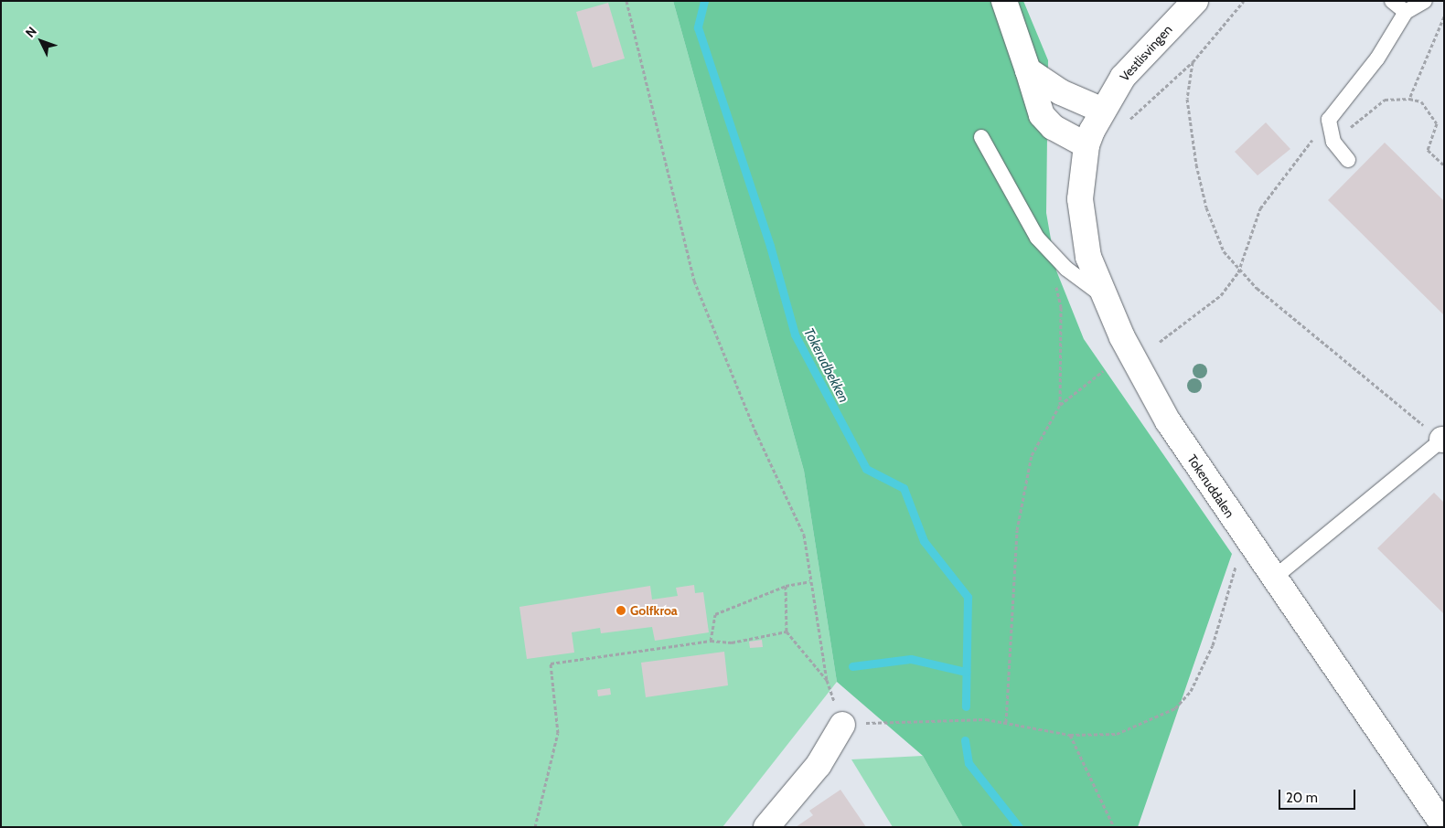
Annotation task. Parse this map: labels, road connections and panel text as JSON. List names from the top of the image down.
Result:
{
  "streets": {
    "street": ["Vestlisvingen", "Tokeruddalen"]
  },
  "crossings": [
    ["Vestlisvingen", "Tokeruddalen"]
  ],
  "water": ["Tokerudbekken"],
  "places": ["Golfkroa"],
  "scale_bar": "20 m",
  "north": "top left"
}
